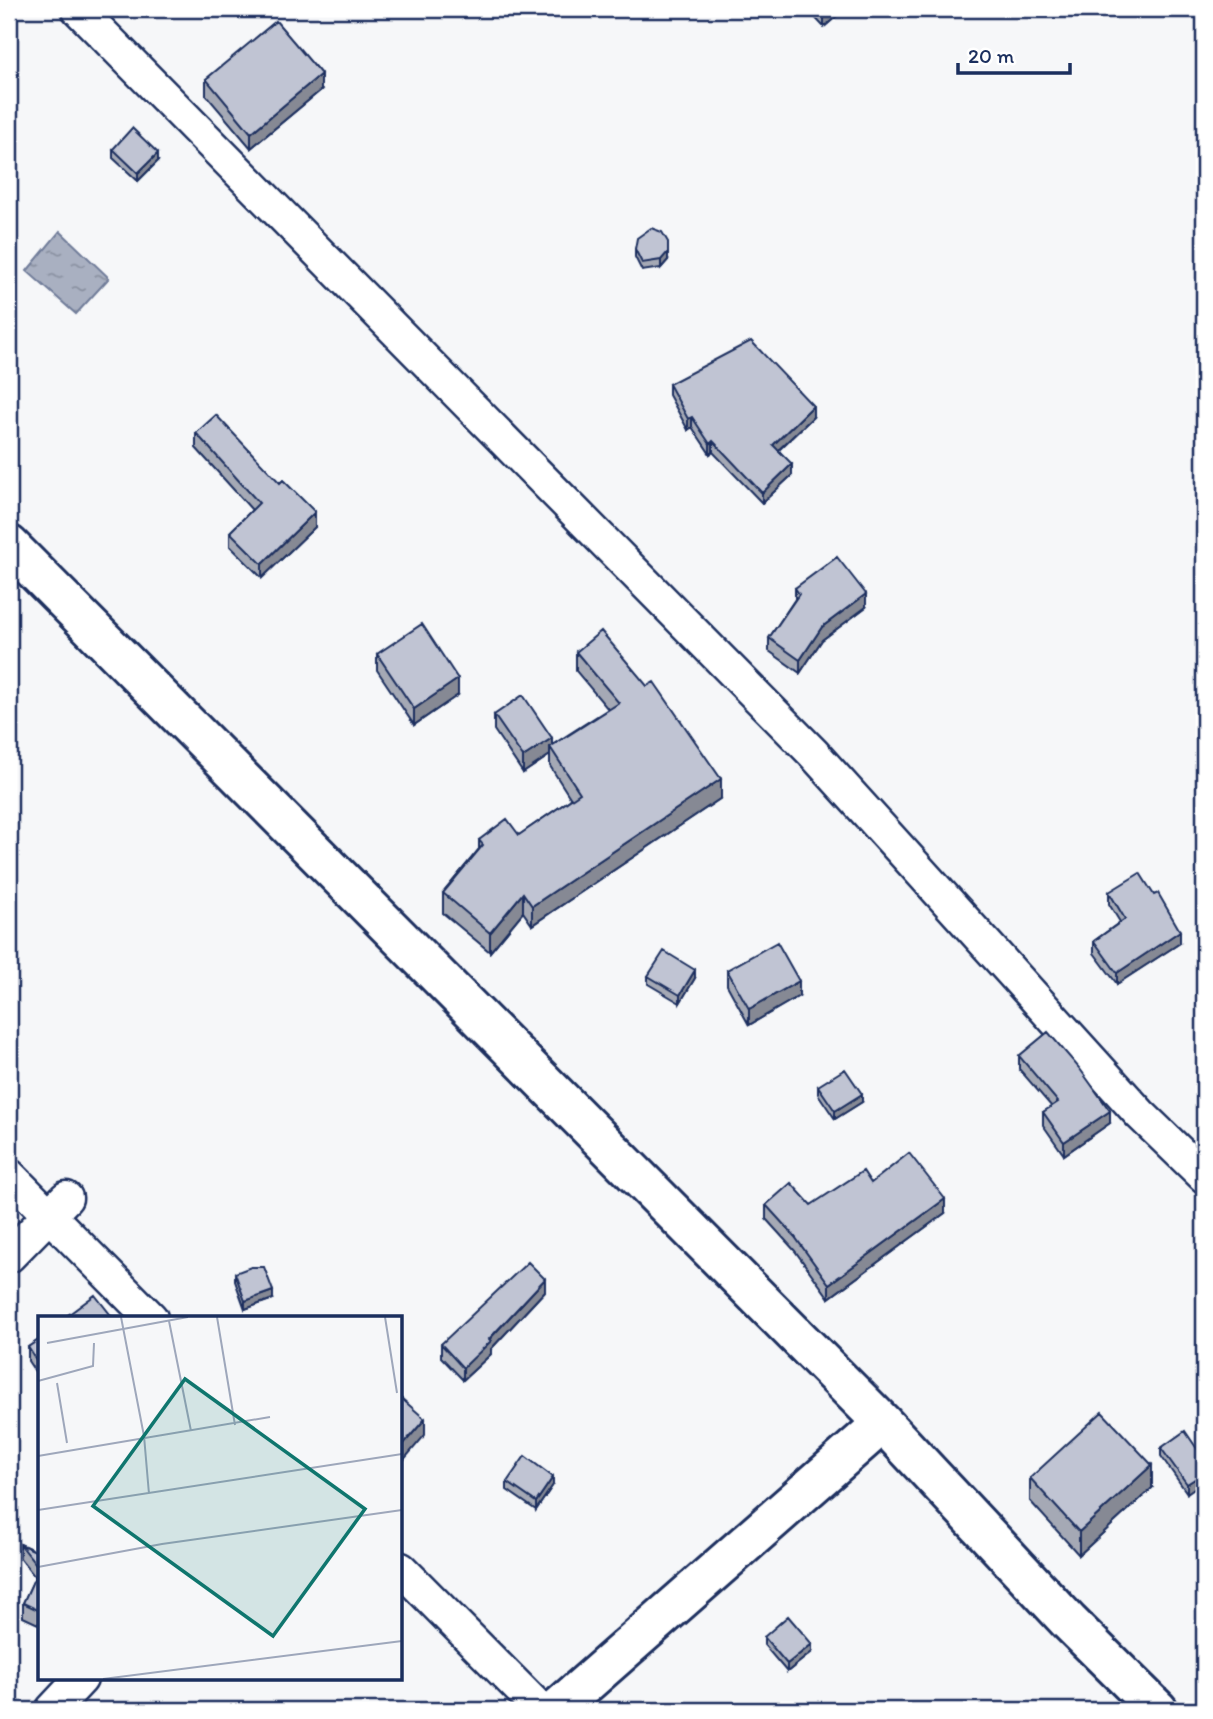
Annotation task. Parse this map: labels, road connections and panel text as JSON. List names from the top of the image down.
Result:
{
  "scale_bar": "20 m"
}
